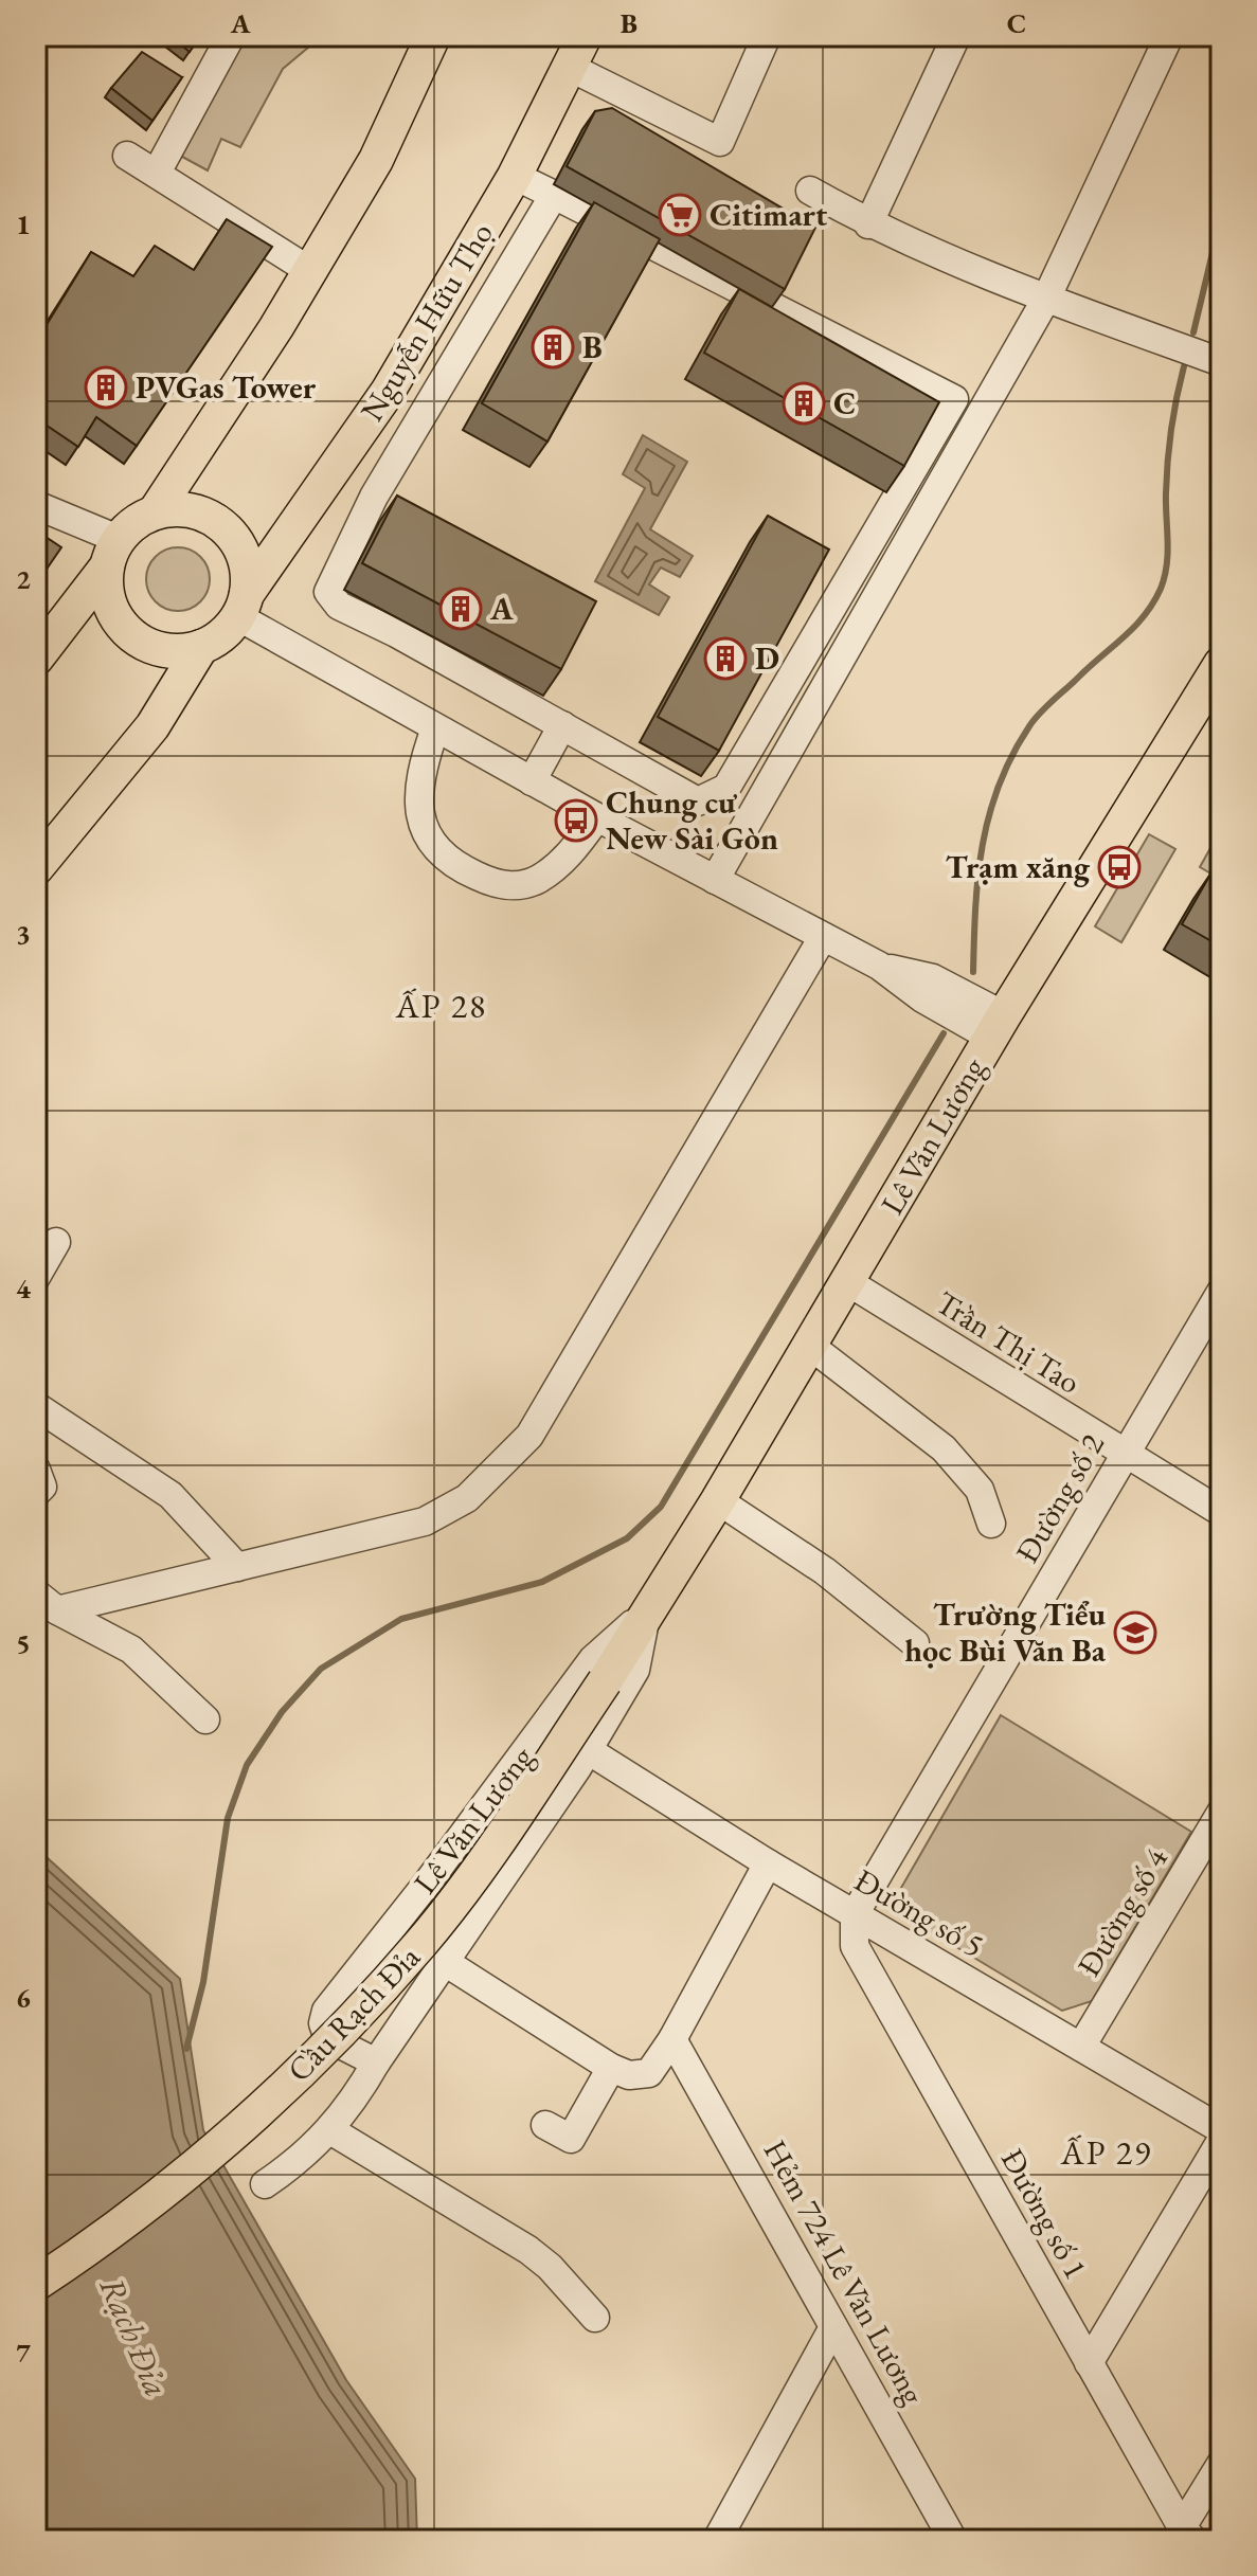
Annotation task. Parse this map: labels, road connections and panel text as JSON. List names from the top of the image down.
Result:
{
  "streets": {
    "main road": ["Nguyễn Hữu Thọ", "Lê Văn Lương", "Cầu Rạch Đỉa"],
    "street": [
      "Trần Thị Tao",
      "Đường số 2",
      "Đường số 4",
      "Đường số 5",
      "Đường số 1",
      "Hẻm 724 Lê Văn Lương"
    ]
  },
  "crossings": [
    ["Lê Văn Lương", "Trần Thị Tao"],
    ["Lê Văn Lương", "Đường số 5"],
    ["Lê Văn Lương", "Cầu Rạch Đỉa"],
    ["Trần Thị Tao", "Đường số 2"],
    ["Đường số 2", "Đường số 5"],
    ["Đường số 2", "Đường số 1"],
    ["Đường số 4", "Đường số 5"],
    ["Đường số 5", "Đường số 1"]
  ],
  "districts": ["ẤP 28", "ẤP 29"],
  "water": ["Rạch Đỉa"],
  "places": {
    "supermarket": ["Citimart"],
    "building": [
      "B",
      "PVGas Tower",
      "C",
      "A",
      "D"
    ],
    "bus stop": ["Chung cư New Sài Gòn", "Trạm xăng"],
    "school or university": ["Trường Tiểu học Bùi Văn Ba"]
  },
  "grid": {
    "columns": ["A", "B", "C"],
    "rows": [
      "1",
      "2",
      "3",
      "4",
      "5",
      "6",
      "7"
    ]
  }
}
